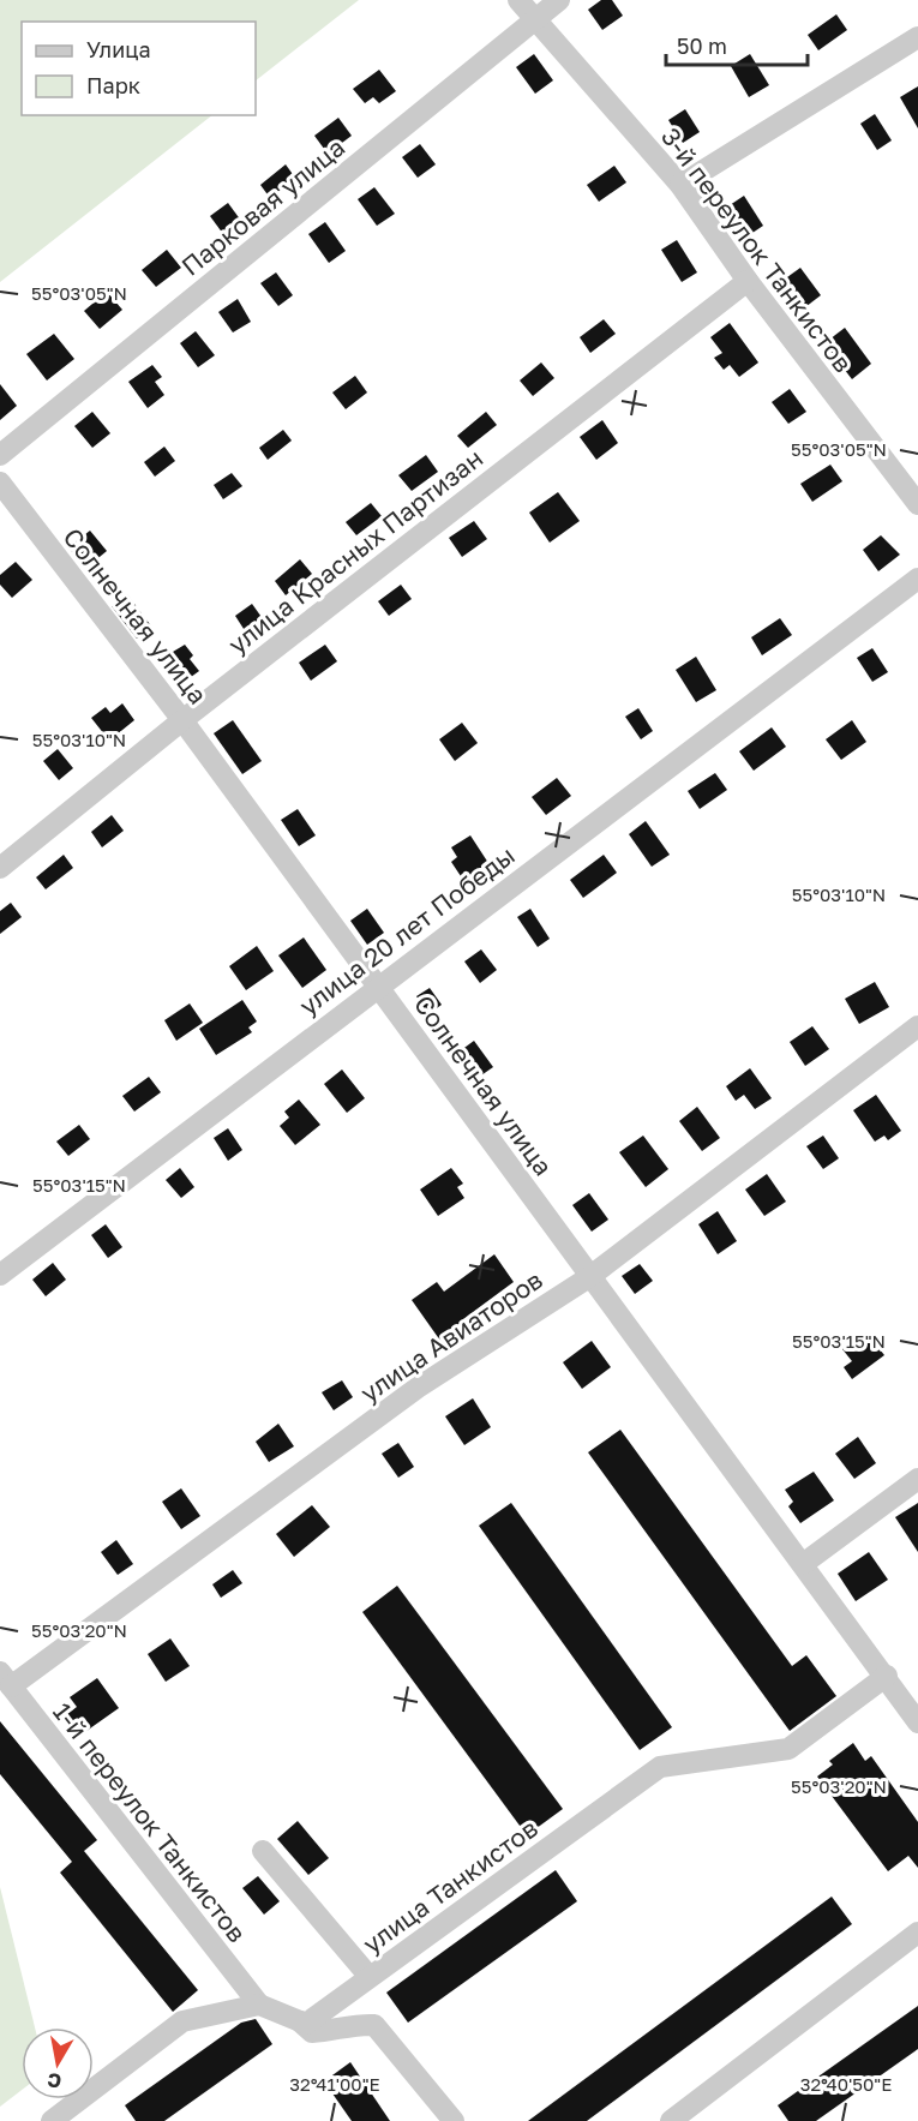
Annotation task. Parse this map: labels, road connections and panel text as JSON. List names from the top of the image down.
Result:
{
  "streets": {
    "street": [
      "Парковая улица",
      "3-й переулок Танкистов",
      "улица Красных Партизан",
      "Солнечная улица",
      "улица 20 лет Победы",
      "улица Авиаторов",
      "1-й переулок Танкистов",
      "улица Танкистов"
    ]
  },
  "crossings": [
    ["Парковая улица", "3-й переулок Танкистов"],
    ["3-й переулок Танкистов", "улица Красных Партизан"],
    ["улица Красных Партизан", "Солнечная улица"],
    ["Солнечная улица", "улица 20 лет Победы"],
    ["Солнечная улица", "улица Авиаторов"],
    ["Солнечная улица", "улица Танкистов"],
    ["улица Авиаторов", "1-й переулок Танкистов"]
  ],
  "legend": ["Улица", "Парк"],
  "scale_bar": "50 m",
  "north": "bottom",
  "coordinates": [
    "55°03'05\"N",
    "55°03'10\"N",
    "55°03'15\"N",
    "55°03'20\"N",
    "32°41'00\"E",
    "32°40'50\"E"
  ]
}
